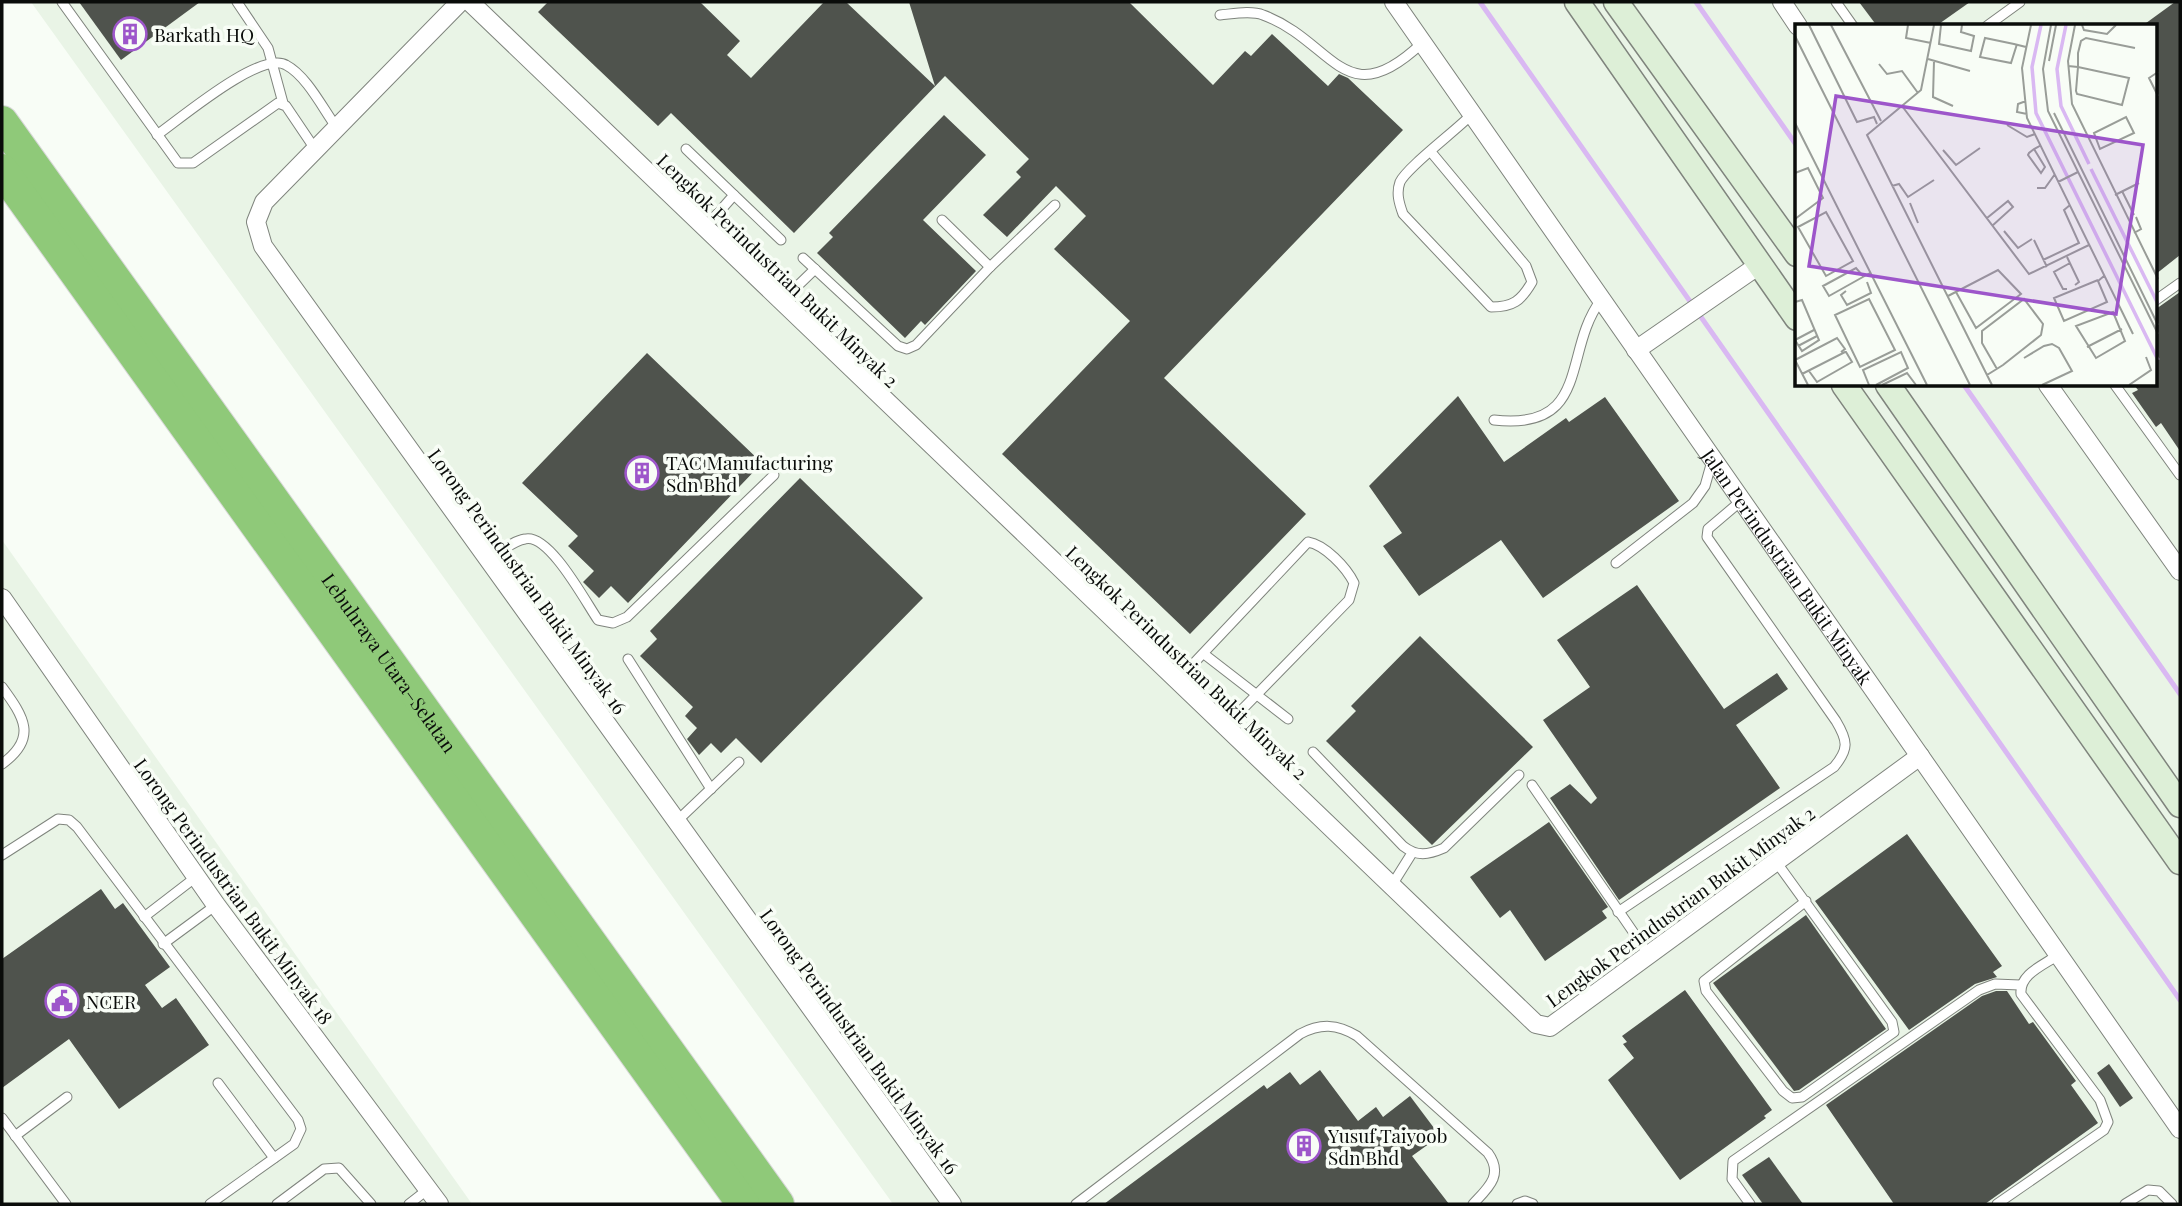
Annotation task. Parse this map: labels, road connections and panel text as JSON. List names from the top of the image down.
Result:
{
  "streets": {
    "highway": ["Lebuhraya Utara–Selatan"],
    "street": [
      "Lengkok Perindustrian Bukit Minyak 2",
      "Jalan Perindustrian Bukit Minyak",
      "Lorong Perindustrian Bukit Minyak 16",
      "Lorong Perindustrian Bukit Minyak 18"
    ]
  },
  "crossings": [
    ["Lengkok Perindustrian Bukit Minyak 2", "Jalan Perindustrian Bukit Minyak"]
  ],
  "places": {
    "building": ["Barkath HQ", "TAC Manufacturing Sdn Bhd", "Yusuf Taiyoob Sdn Bhd"],
    "public building": ["NCER"]
  }
}
